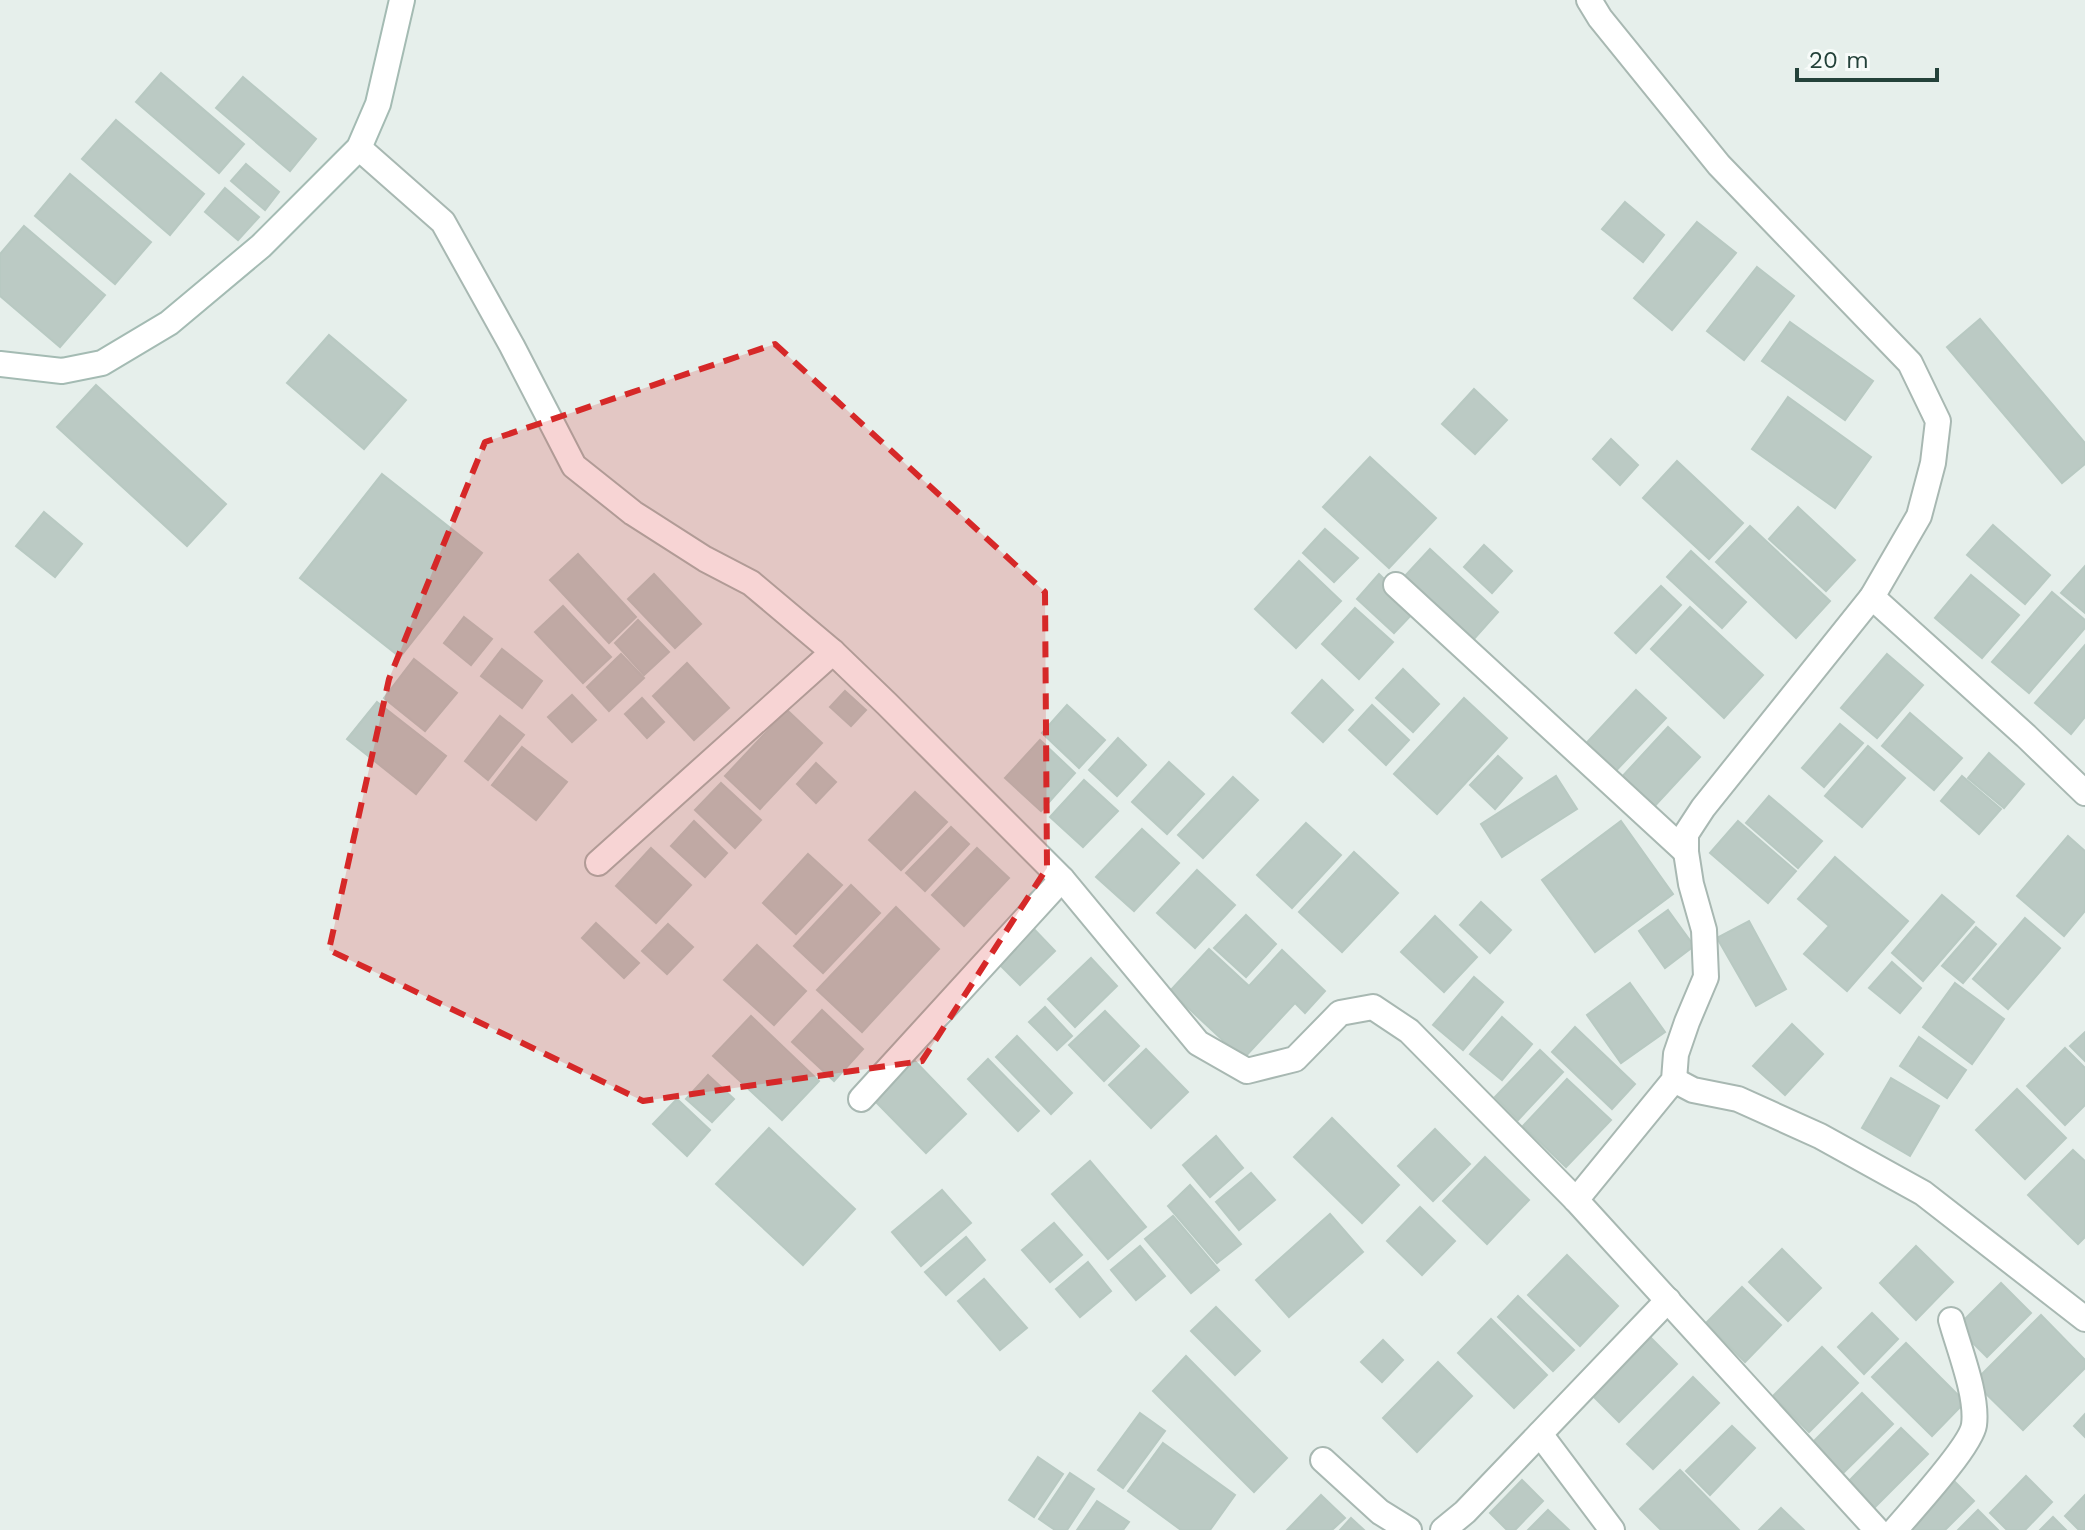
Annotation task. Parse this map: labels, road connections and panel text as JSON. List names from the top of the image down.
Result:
{
  "scale_bar": "20 m"
}
